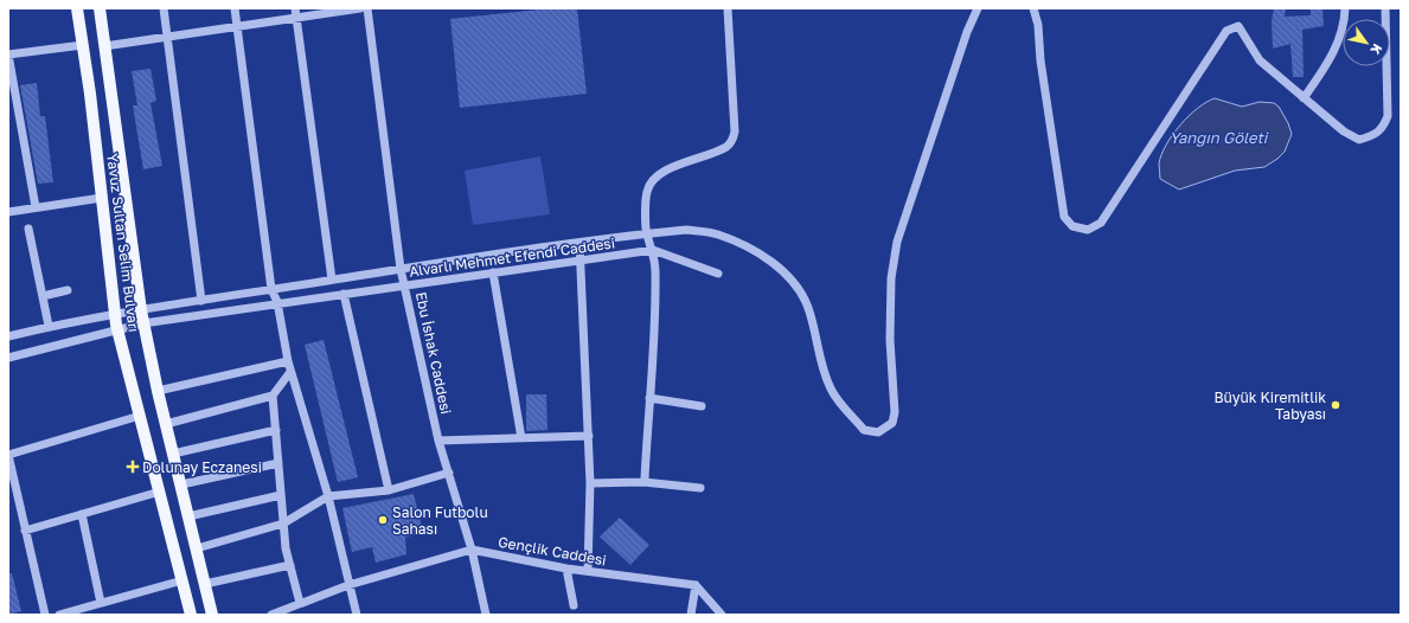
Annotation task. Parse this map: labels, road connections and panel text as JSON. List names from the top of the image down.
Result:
{
  "streets": {
    "main road": ["Yavuz Sultan Selim Bulvarı"],
    "street": ["Alvarlı Mehmet Efendi Caddesi", "Ebu İshak Caddesi", "Gençlik Caddesi"]
  },
  "crossings": [
    ["Yavuz Sultan Selim Bulvarı", "Alvarlı Mehmet Efendi Caddesi"],
    ["Alvarlı Mehmet Efendi Caddesi", "Ebu İshak Caddesi"],
    ["Ebu İshak Caddesi", "Gençlik Caddesi"]
  ],
  "water": ["Yangın Göleti"],
  "places": {
    "other": ["Büyük Kiremitlik Tabyası", "Salon Futbolu Sahası"],
    "health": ["Dolunay Eczanesi"]
  },
  "north": "bottom right"
}
